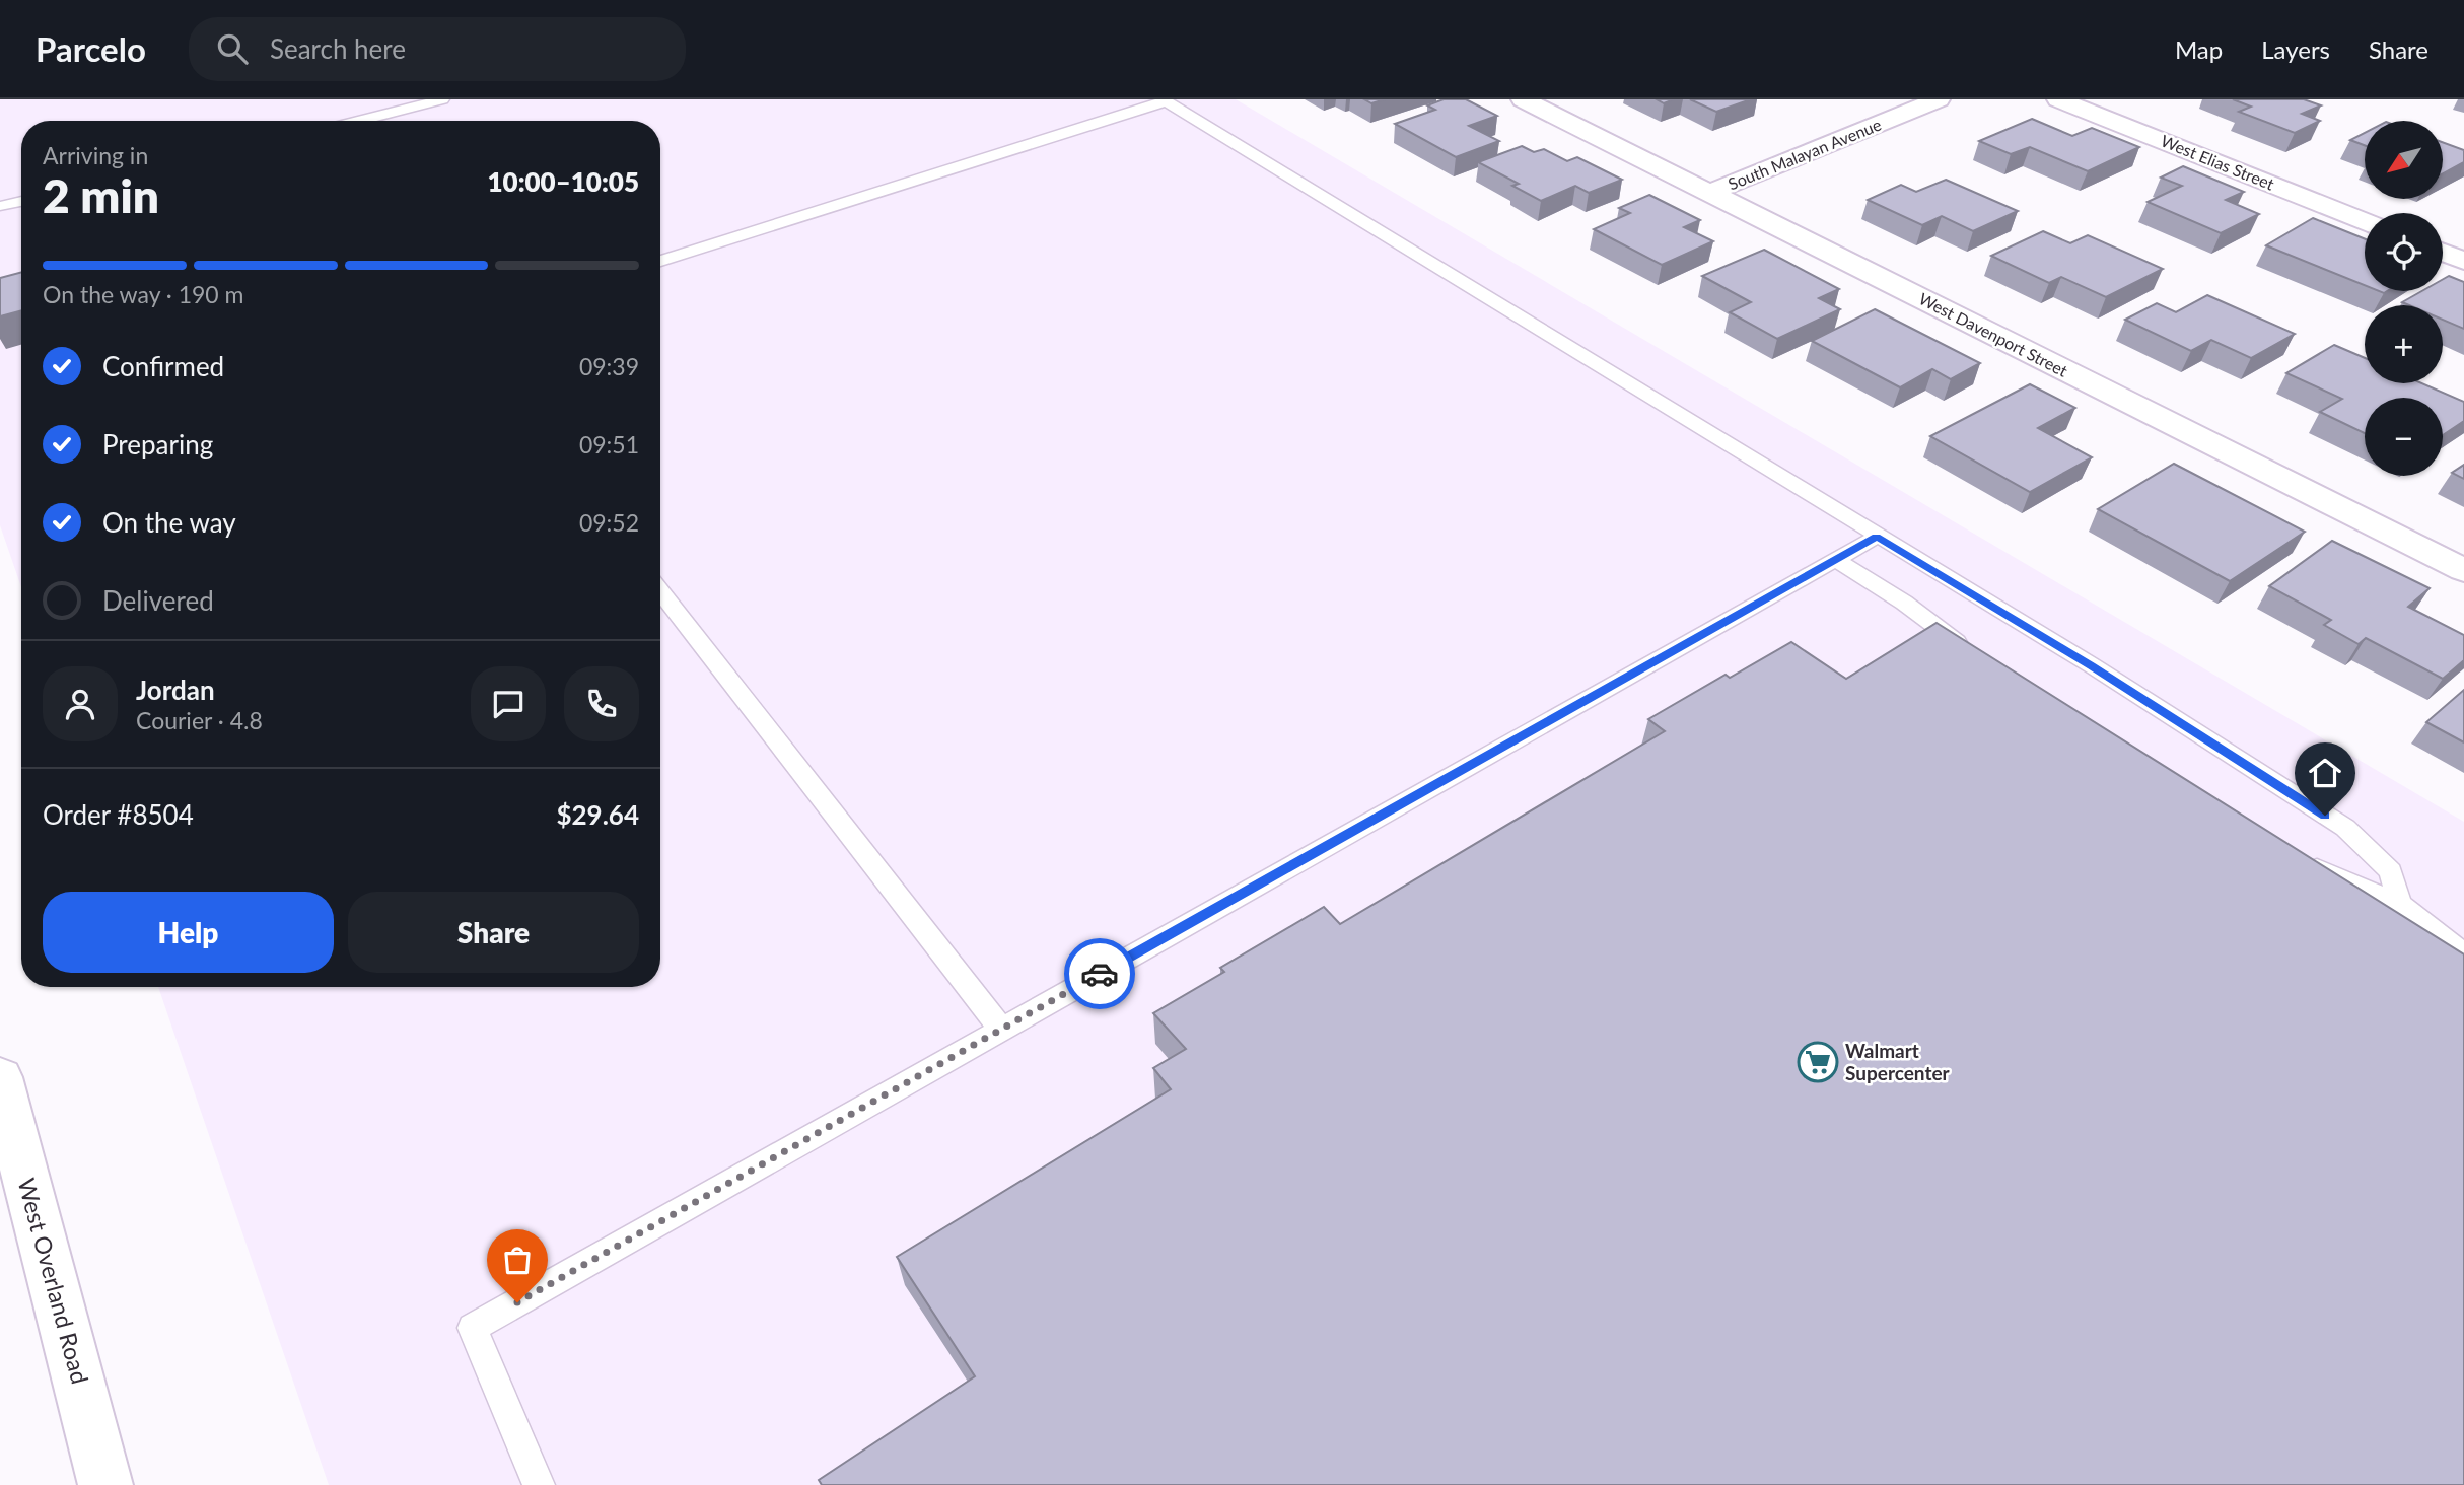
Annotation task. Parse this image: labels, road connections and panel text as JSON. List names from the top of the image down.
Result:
{
  "streets": {
    "street": [
      "South Malayan Avenue",
      "West Elias Street",
      "West Davenport Street",
      "West Overland Road"
    ]
  },
  "crossings": [
    ["South Malayan Avenue", "West Davenport Street"]
  ],
  "places": {
    "supermarket": ["Walmart Supercenter"]
  },
  "north": "bottom left",
  "page": {
    "header": "Parcelo",
    "search": "Search here",
    "nav": ["Map", "Layers", "Share"],
    "map_buttons": ["+", "−"],
    "heading": ["2 min", "Arriving in", "10:00–10:05"],
    "panel": [
      "Jordan",
      "Courier · 4.8",
      "Order #8504",
      "$29.64"
    ],
    "bar": "On the way · 190 m",
    "list": [
      ["Confirmed", "09:39"],
      ["Preparing", "09:51"],
      ["On the way", "09:52"],
      "Delivered"
    ],
    "buttons": ["Help", "Share"]
  }
}
